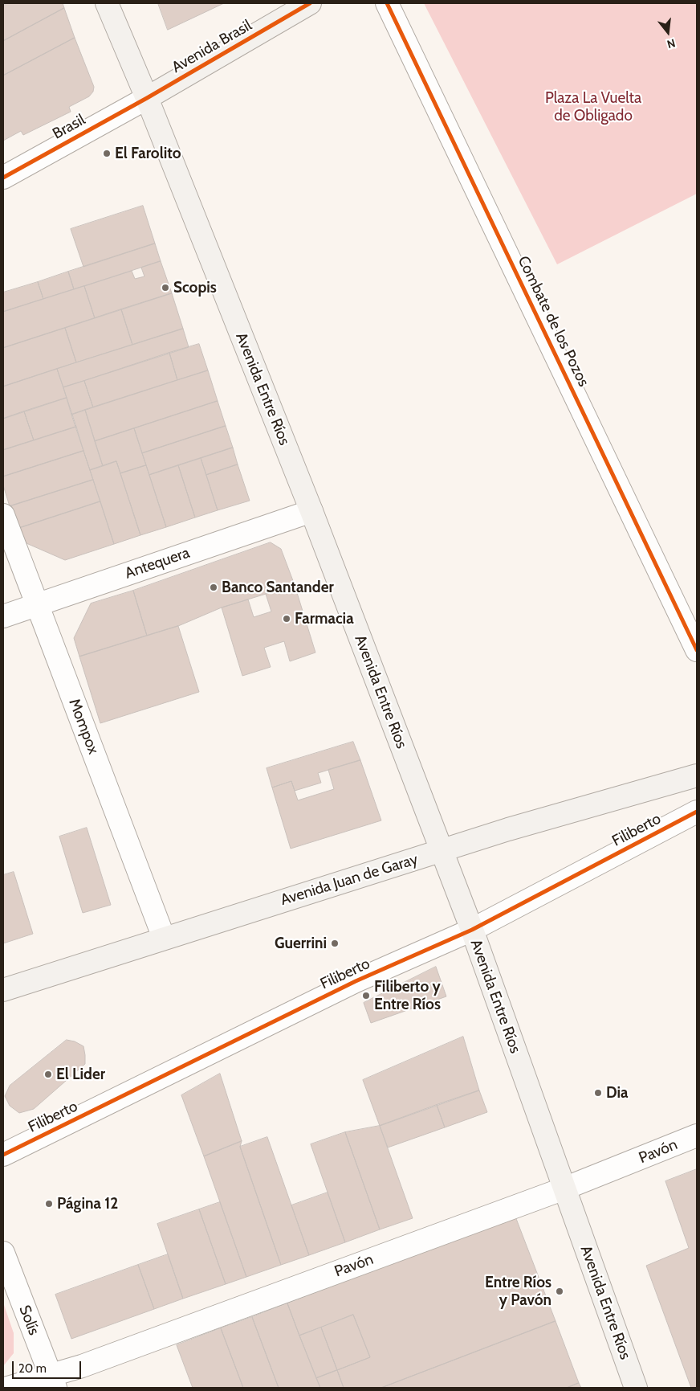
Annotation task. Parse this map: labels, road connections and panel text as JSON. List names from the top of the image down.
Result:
{
  "streets": {
    "main road": ["Avenida Brasil", "Avenida Entre Ríos", "Avenida Juan de Garay"],
    "street": [
      "Brasil",
      "Combate de los Pozos",
      "Antequera",
      "Mompox",
      "Filiberto",
      "Pavón",
      "Solís"
    ]
  },
  "crossings": [
    ["Avenida Brasil", "Brasil"],
    ["Avenida Brasil", "Avenida Entre Ríos"],
    ["Brasil", "Avenida Entre Ríos"],
    ["Avenida Entre Ríos", "Antequera"],
    ["Avenida Entre Ríos", "Filiberto"],
    ["Avenida Entre Ríos", "Avenida Juan de Garay"],
    ["Avenida Entre Ríos", "Pavón"],
    ["Antequera", "Mompox"],
    ["Mompox", "Avenida Juan de Garay"],
    ["Pavón", "Solís"]
  ],
  "parks": ["Plaza La Vuelta de Obligado"],
  "places": [
    "El Farolito",
    "Scopis",
    "Banco Santander",
    "Farmacia",
    "Guerrini",
    "Filiberto y Entre Ríos",
    "El Lider",
    "Dia",
    "Página 12",
    "Entre Ríos y Pavón"
  ],
  "scale_bar": "20 m",
  "north": "bottom"
}
